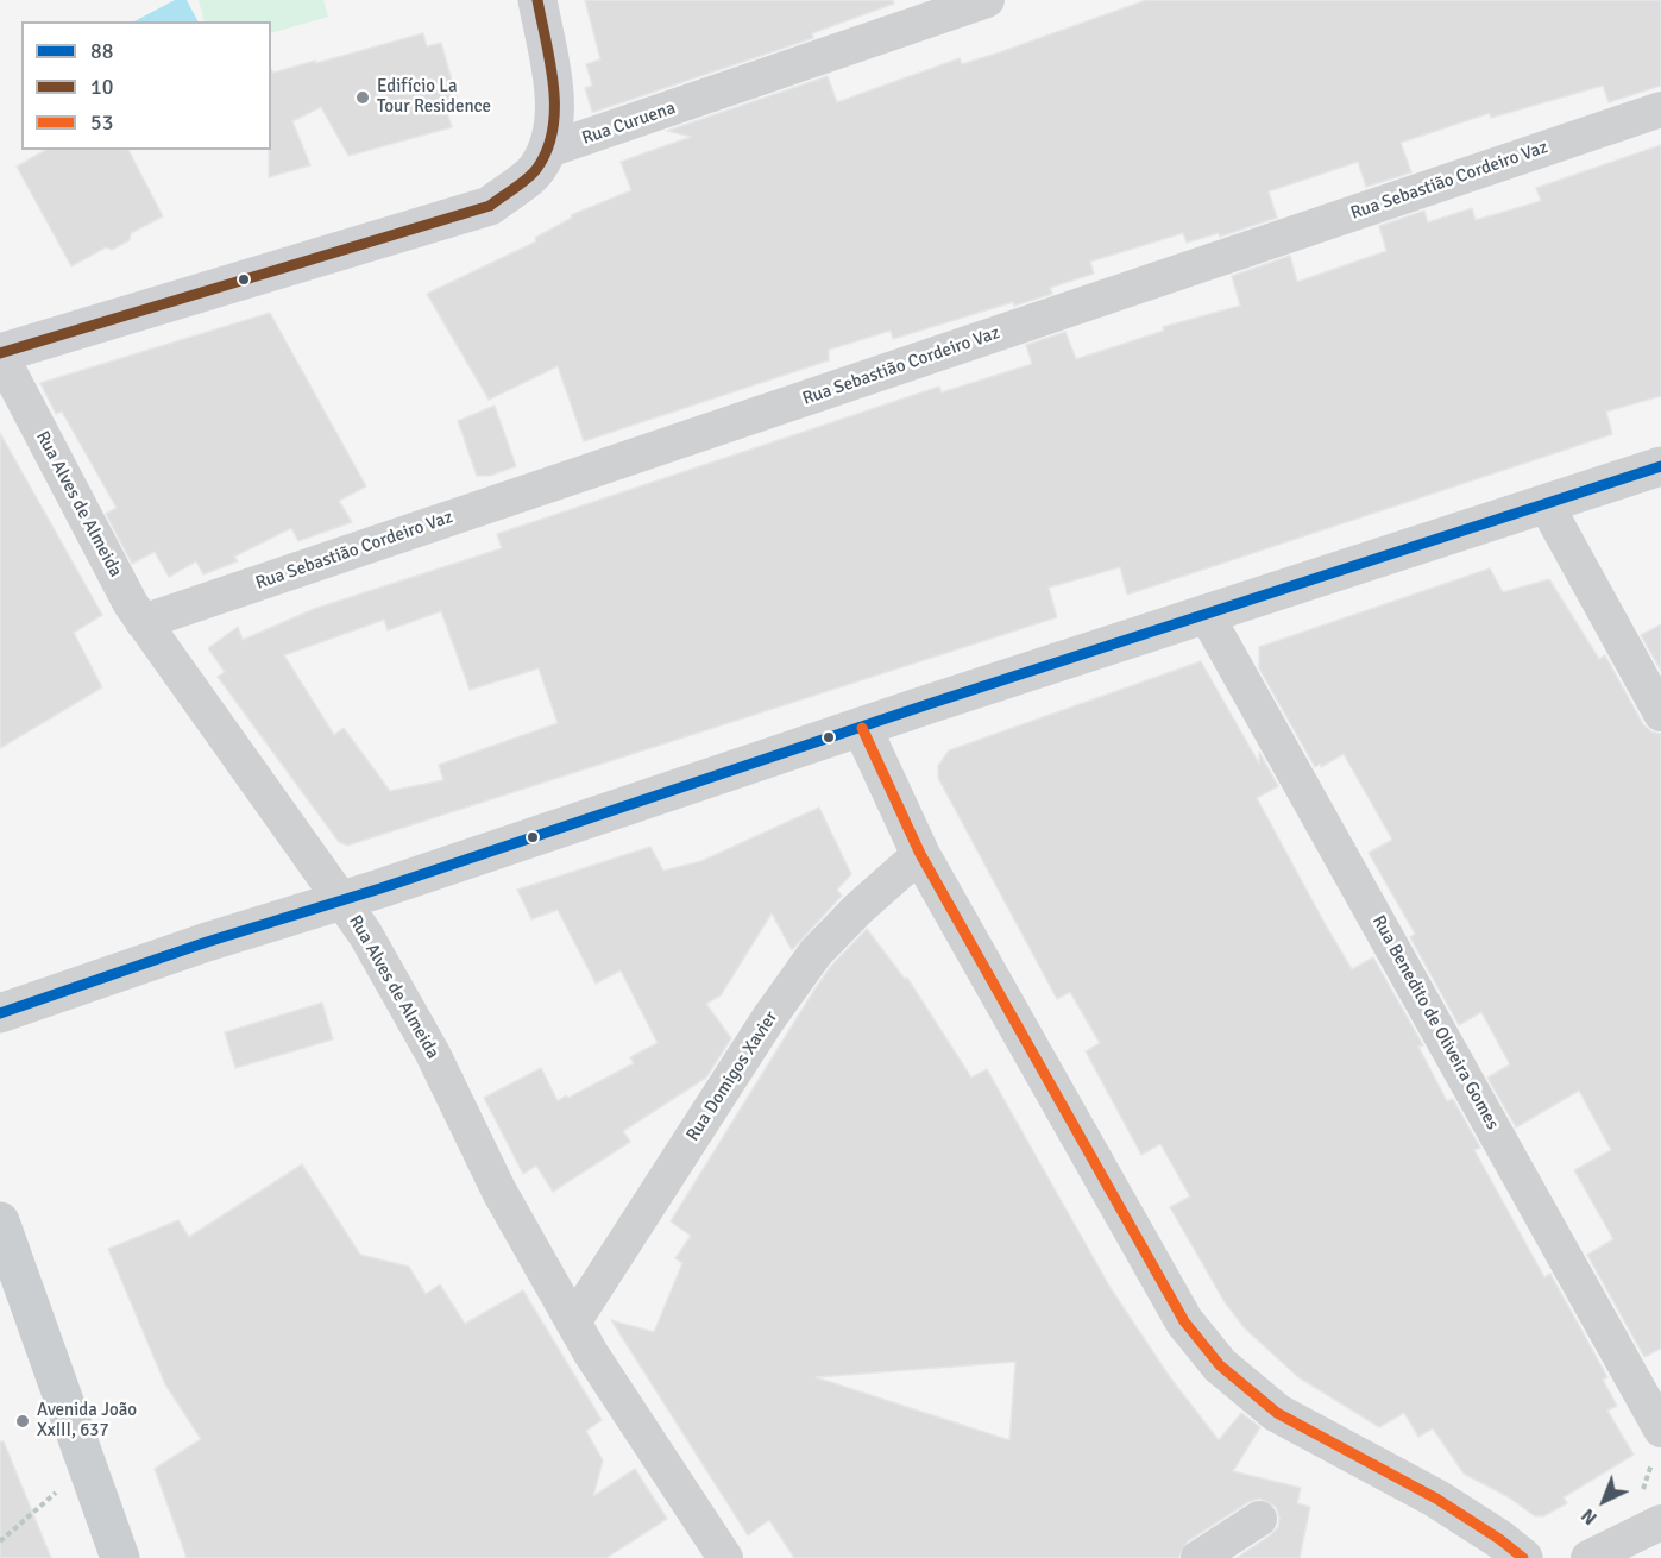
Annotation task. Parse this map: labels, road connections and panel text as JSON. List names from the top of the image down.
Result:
{
  "streets": {
    "street": [
      "Rua Curuena",
      "Rua Sebastião Cordeiro Vaz",
      "Rua Alves de Almeida",
      "Rua Benedito de Oliveira Gomes",
      "Rua Domigos Xavier"
    ]
  },
  "crossings": [
    ["Rua Sebastião Cordeiro Vaz", "Rua Alves de Almeida"],
    ["Rua Alves de Almeida", "Rua Domigos Xavier"]
  ],
  "places": ["Edifício La Tour Residence", "Avenida João XxIII, 637"],
  "lines": ["transit line 10", "transit line 88", "transit line 53"],
  "legend": ["88", "10", "53"],
  "north": "bottom left"
}
